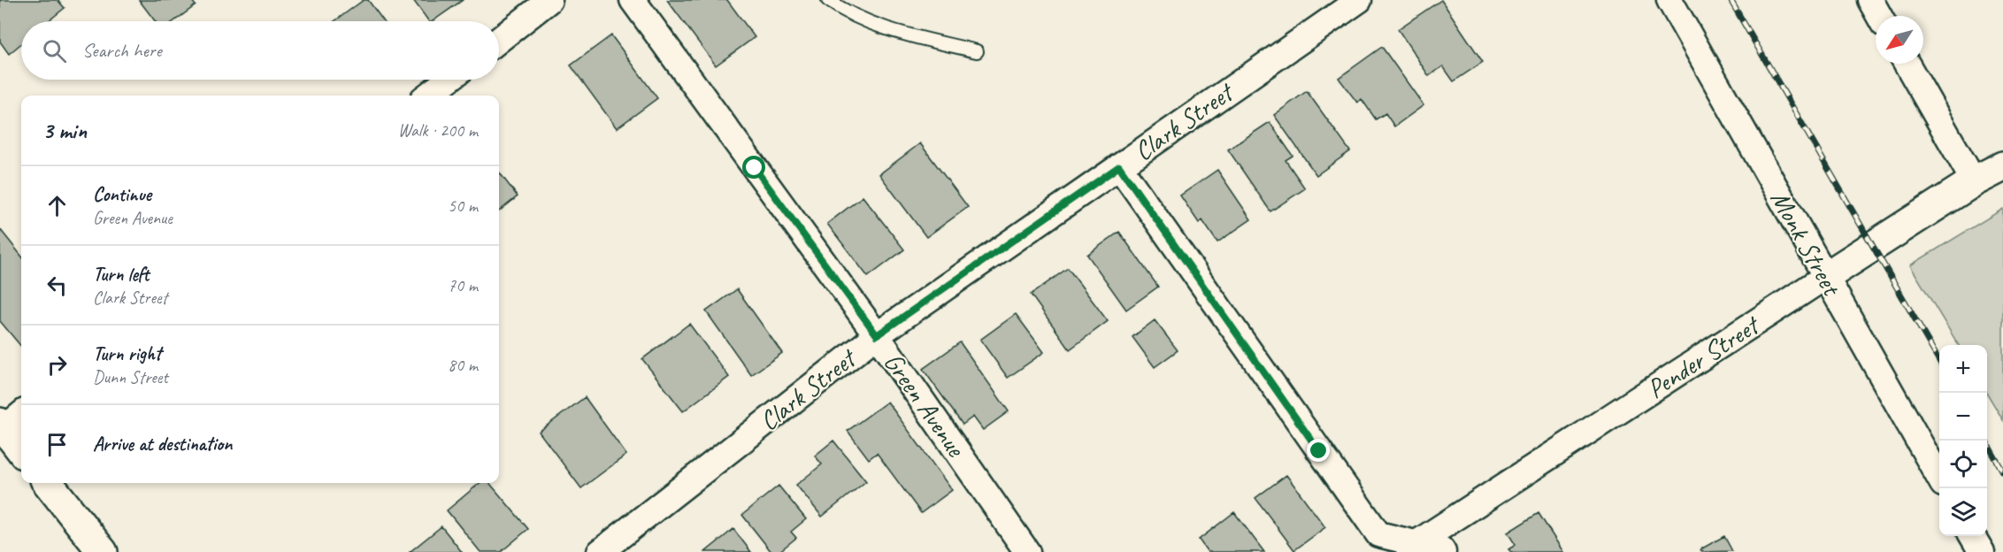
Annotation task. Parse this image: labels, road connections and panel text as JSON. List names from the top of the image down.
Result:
{
  "streets": {
    "street": [
      "Clark Street",
      "Monk Street",
      "Pender Street",
      "Green Avenue"
    ]
  },
  "crossings": [
    ["Clark Street", "Green Avenue"],
    ["Monk Street", "Pender Street"]
  ],
  "north": "bottom left",
  "page": {
    "search": "Search here",
    "heading": ["3 min", "Walk · 200 m"],
    "list": [
      ["Continue", "Green Avenue", "50 m"],
      ["Turn left", "Clark Street", "70 m"],
      ["Turn right", "Dunn Street", "80 m"],
      "Arrive at destination"
    ],
    "map_buttons": ["+", "−"]
  }
}
